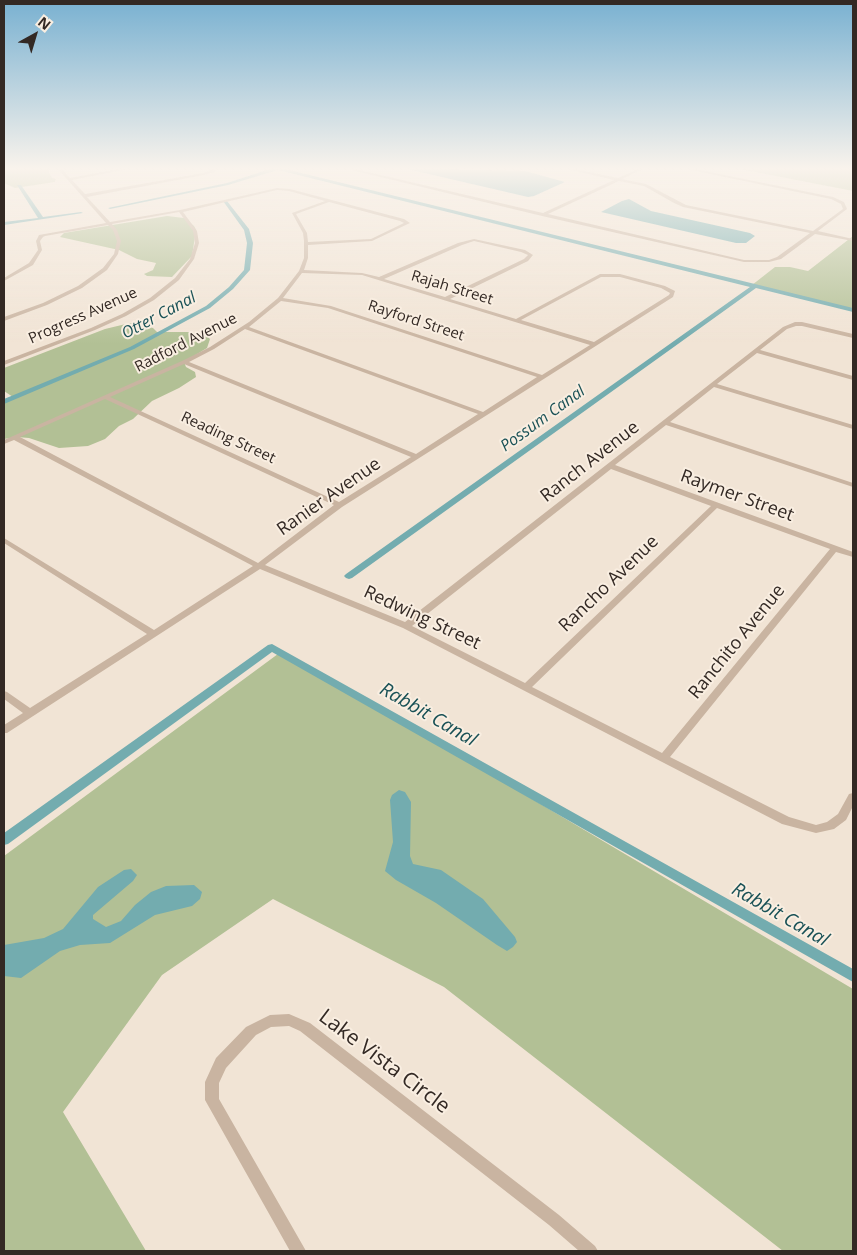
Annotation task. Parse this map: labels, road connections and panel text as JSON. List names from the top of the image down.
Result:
{
  "streets": {
    "street": [
      "Rajah Street",
      "Progress Avenue",
      "Rayford Street",
      "Radford Avenue",
      "Reading Street",
      "Ranch Avenue",
      "Raymer Street",
      "Ranier Avenue",
      "Rancho Avenue",
      "Redwing Street",
      "Ranchito Avenue",
      "Lake Vista Circle"
    ]
  },
  "crossings": [
    ["Rajah Street", "Radford Avenue"],
    ["Rajah Street", "Ranier Avenue"],
    ["Rayford Street", "Radford Avenue"],
    ["Rayford Street", "Ranier Avenue"],
    ["Radford Avenue", "Reading Street"],
    ["Radford Avenue", "Redwing Street"],
    ["Reading Street", "Ranier Avenue"],
    ["Ranch Avenue", "Raymer Street"],
    ["Ranch Avenue", "Redwing Street"],
    ["Raymer Street", "Rancho Avenue"],
    ["Raymer Street", "Ranchito Avenue"],
    ["Ranier Avenue", "Redwing Street"],
    ["Rancho Avenue", "Redwing Street"],
    ["Redwing Street", "Ranchito Avenue"]
  ],
  "water": ["Otter Canal", "Possum Canal", "Rabbit Canal"],
  "north": "top right"
}
